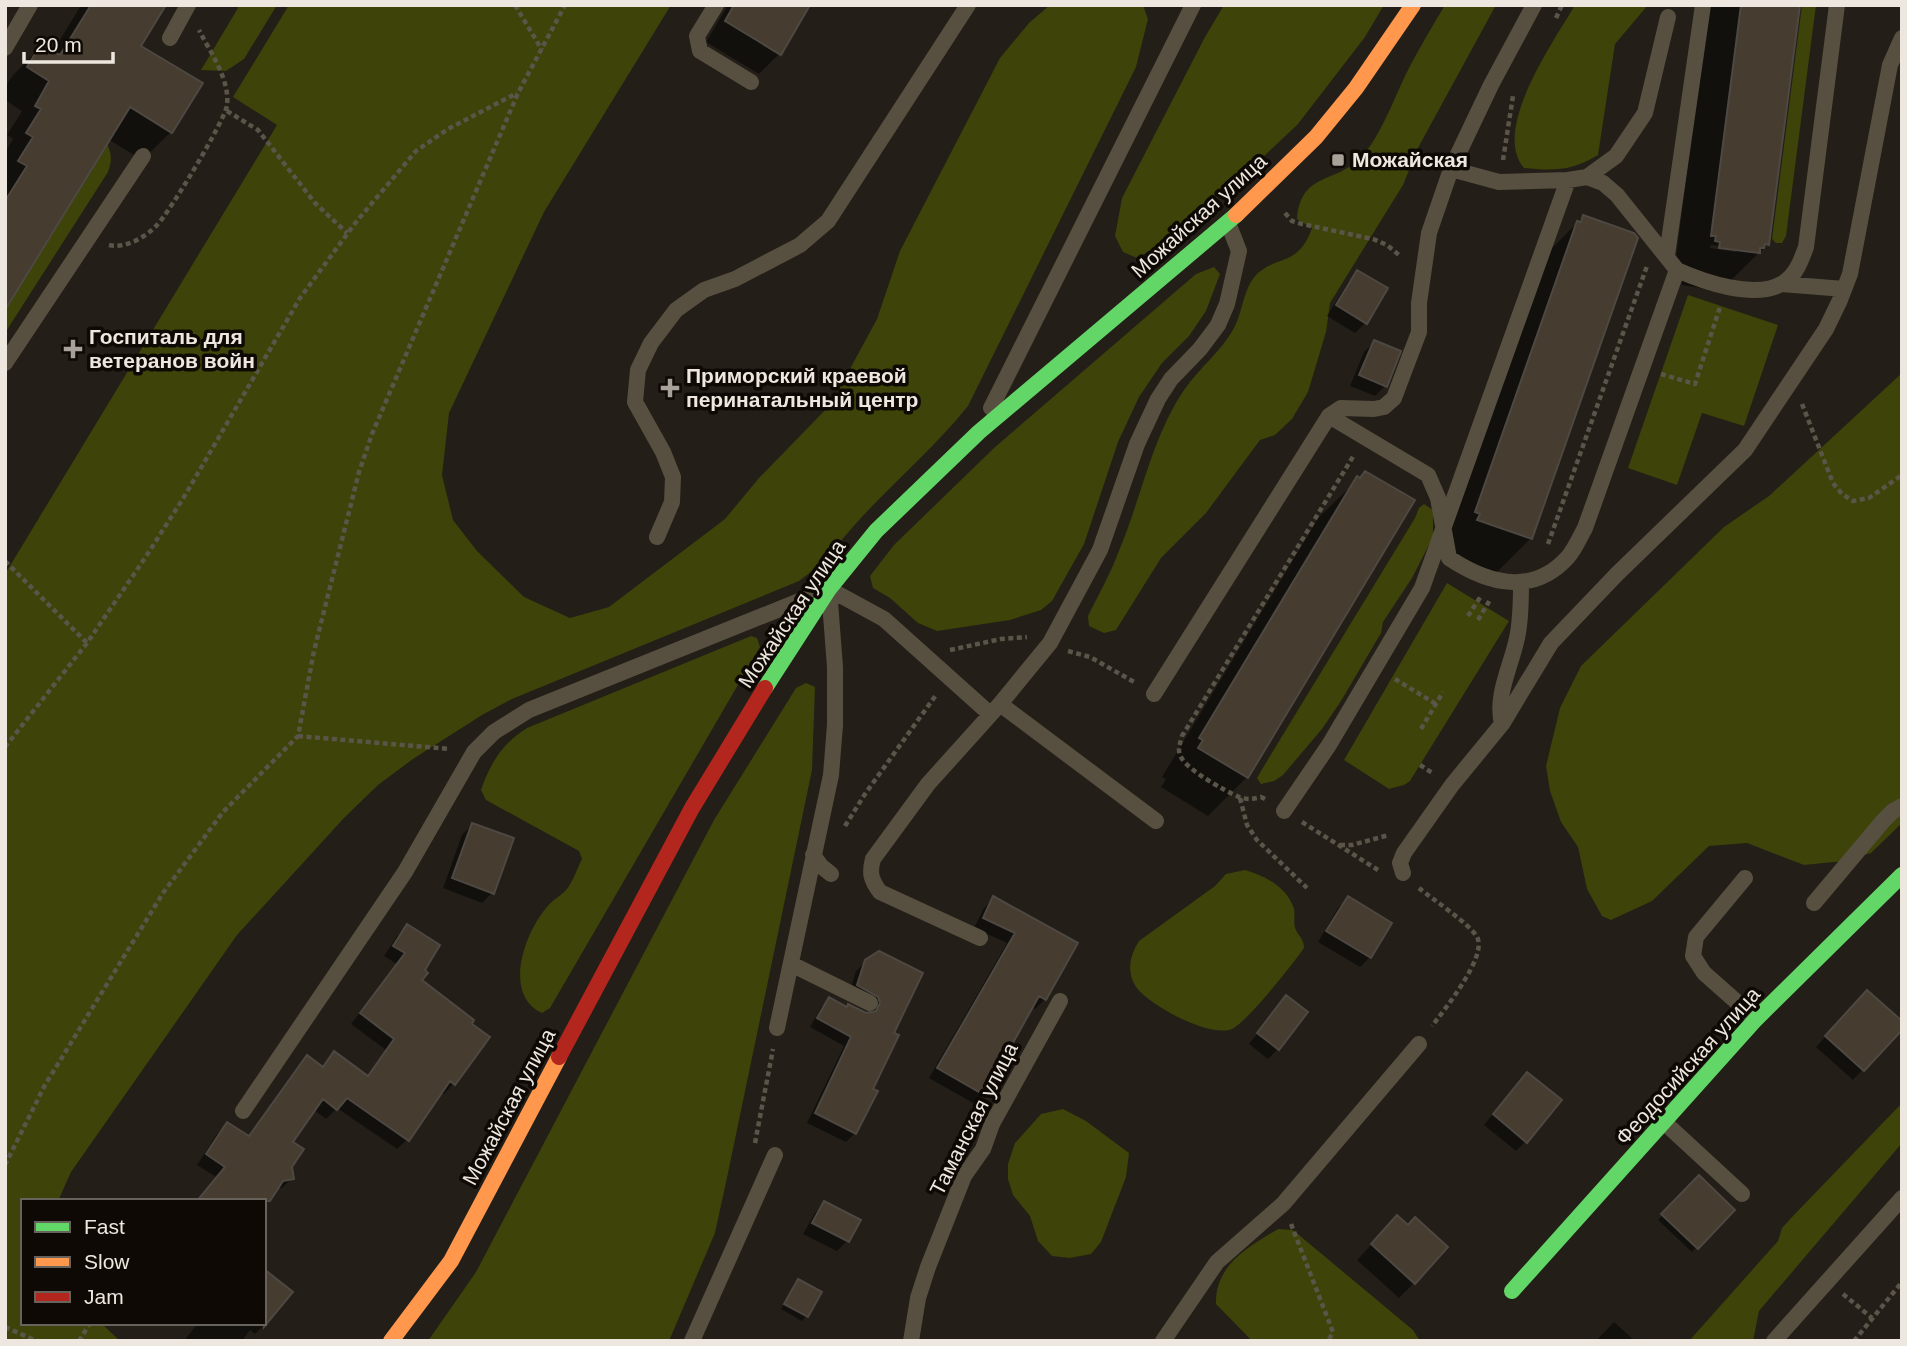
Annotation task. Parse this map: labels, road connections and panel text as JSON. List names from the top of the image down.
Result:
{
  "streets": {
    "main road": ["Можайская улица", "Феодосийская улица"],
    "lane": ["Таманская улица"]
  },
  "places": {
    "transit": ["Можайская"],
    "health": ["Госпиталь для ветеранов войн", "Приморский краевой перинатальный центр"]
  },
  "legend": ["Fast", "Slow", "Jam"],
  "scale_bar": "20 m"
}
